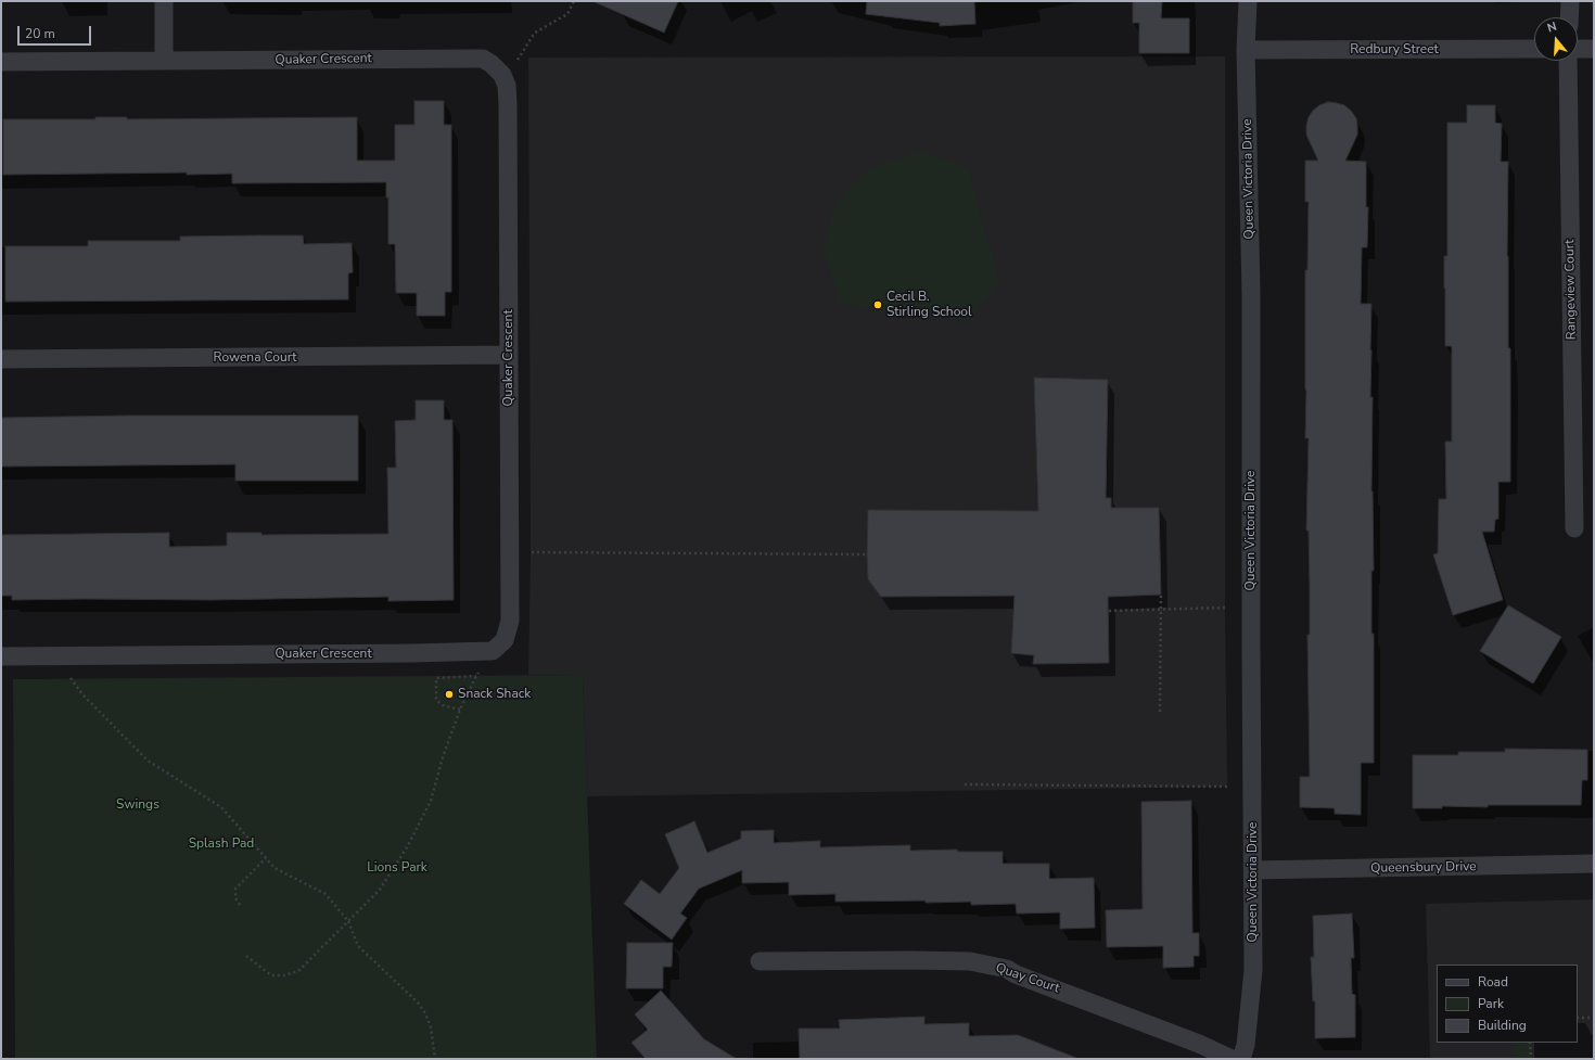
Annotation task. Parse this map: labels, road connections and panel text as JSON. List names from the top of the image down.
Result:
{
  "streets": {
    "street": [
      "Redbury Street",
      "Quaker Crescent",
      "Queen Victoria Drive",
      "Rangeview Court",
      "Rowena Court",
      "Queensbury Drive",
      "Quay Court"
    ]
  },
  "crossings": [
    ["Redbury Street", "Queen Victoria Drive"],
    ["Quaker Crescent", "Rowena Court"],
    ["Queen Victoria Drive", "Queensbury Drive"]
  ],
  "parks": ["Swings", "Splash Pad", "Lions Park"],
  "places": ["Cecil B. Stirling School", "Snack Shack"],
  "legend": ["Road", "Park", "Building"],
  "scale_bar": "20 m",
  "north": "top"
}
